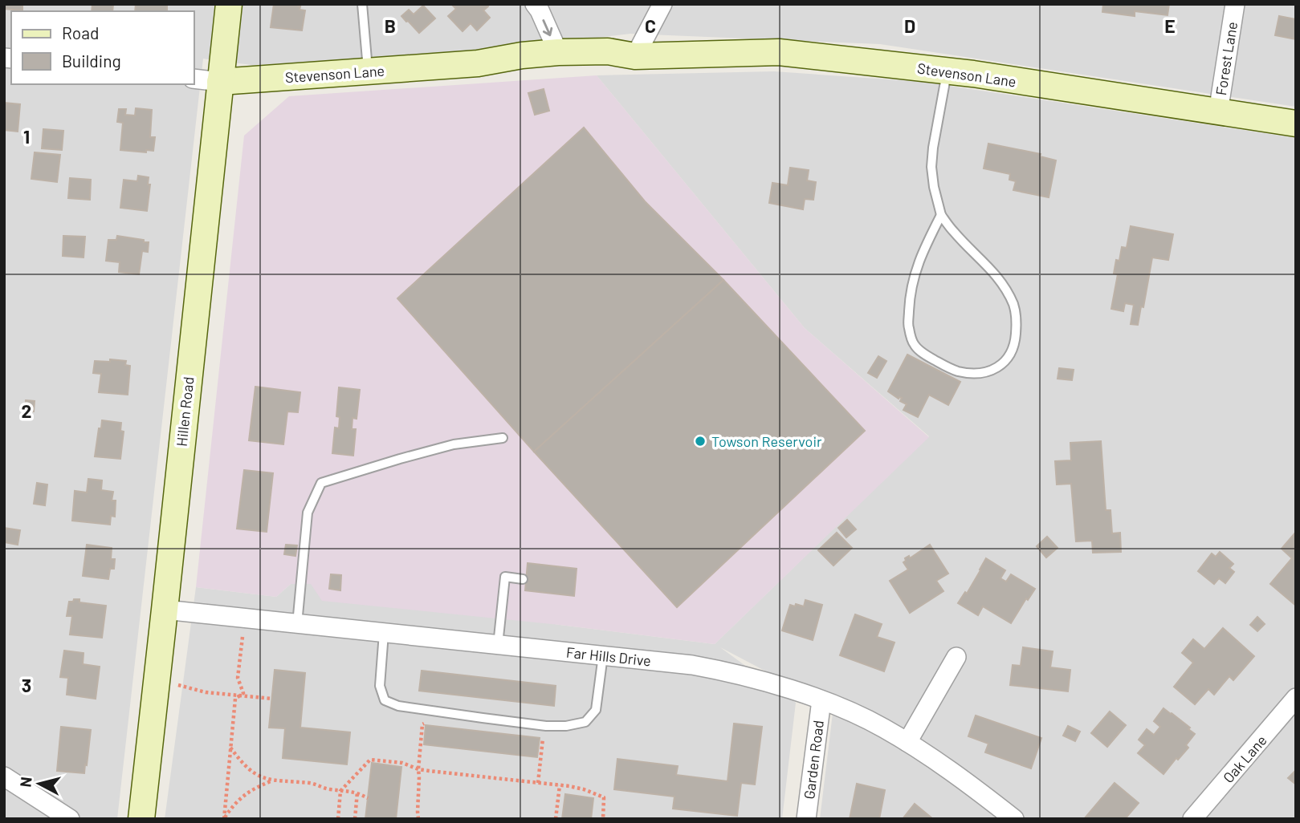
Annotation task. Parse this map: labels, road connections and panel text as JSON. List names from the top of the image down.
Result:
{
  "streets": {
    "street": [
      "Forest Lane",
      "Stevenson Lane",
      "Hillen Road",
      "Far Hills Drive",
      "Oak Lane",
      "Garden Road"
    ]
  },
  "crossings": [
    ["Forest Lane", "Stevenson Lane"],
    ["Stevenson Lane", "Hillen Road"],
    ["Hillen Road", "Far Hills Drive"],
    ["Far Hills Drive", "Garden Road"]
  ],
  "places": ["Towson Reservoir"],
  "legend": ["Road", "Building"],
  "north": "left",
  "grid": {
    "columns": [
      "B",
      "C",
      "D",
      "E"
    ],
    "rows": ["1", "2", "3"]
  }
}
